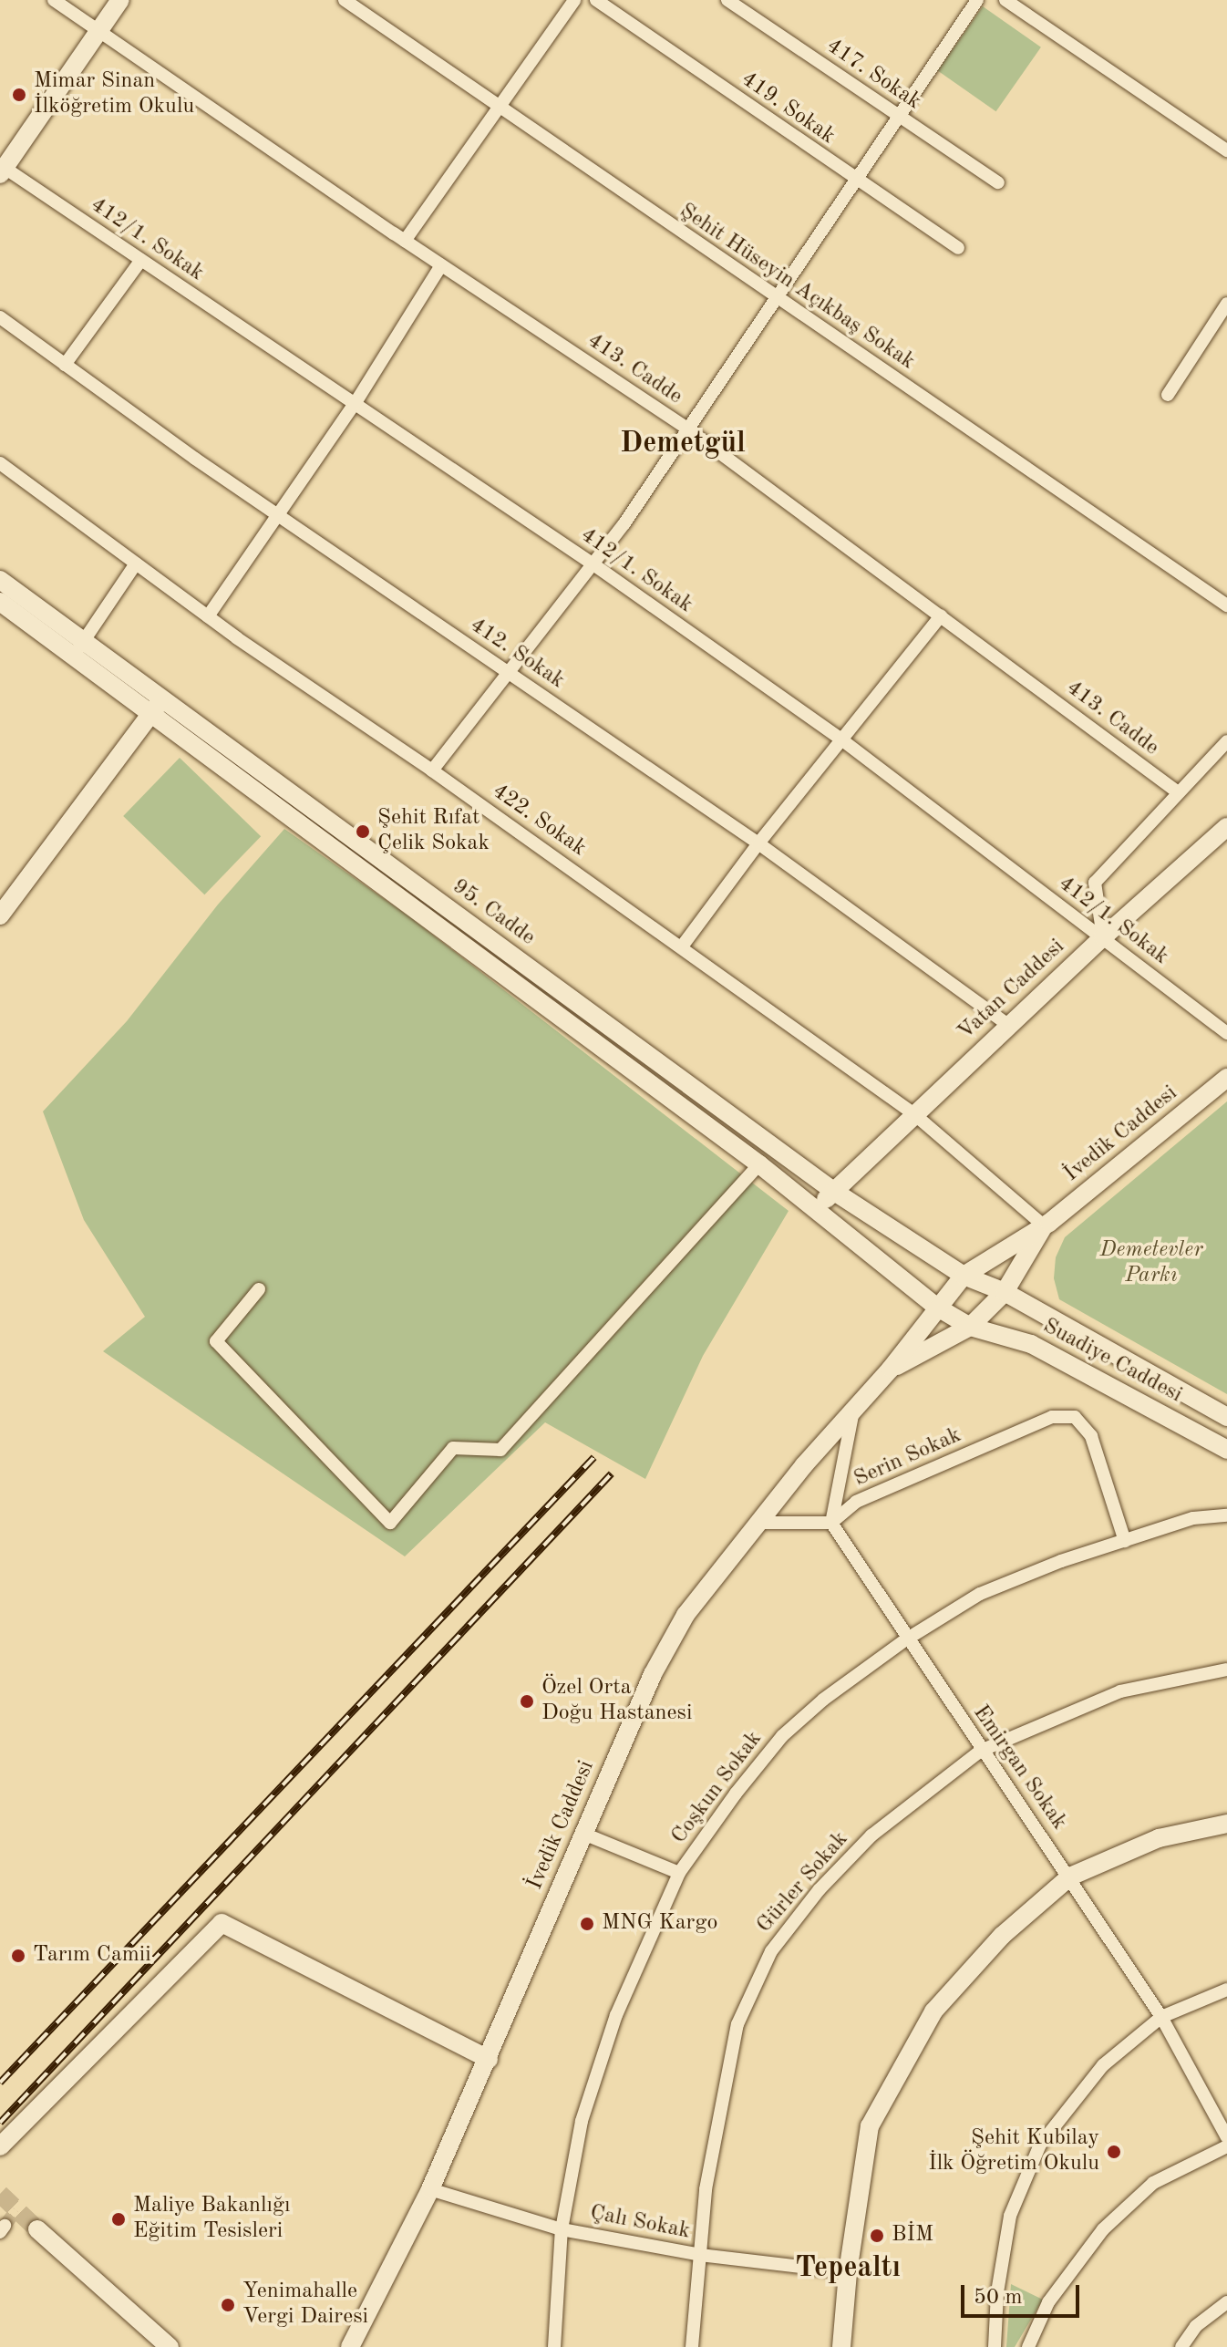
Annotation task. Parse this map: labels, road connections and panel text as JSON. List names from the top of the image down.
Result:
{
  "streets": {
    "main road": [
      "95. Cadde",
      "Vatan Caddesi",
      "İvedik Caddesi",
      "Suadiye Caddesi"
    ],
    "street": [
      "417. Sokak",
      "419. Sokak",
      "412/1. Sokak",
      "Şehit Hüseyin Açıkbaş Sokak",
      "413. Cadde",
      "412. Sokak",
      "422. Sokak",
      "Serin Sokak",
      "Emirgan Sokak",
      "Coşkun Sokak",
      "Gürler Sokak",
      "Çalı Sokak"
    ]
  },
  "crossings": [
    ["412/1. Sokak", "Vatan Caddesi"],
    ["412. Sokak", "Vatan Caddesi"],
    ["422. Sokak", "Vatan Caddesi"],
    ["422. Sokak", "İvedik Caddesi"],
    ["95. Cadde", "Vatan Caddesi"],
    ["95. Cadde", "İvedik Caddesi"],
    ["İvedik Caddesi", "Suadiye Caddesi"],
    ["İvedik Caddesi", "Çalı Sokak"],
    ["Serin Sokak", "Emirgan Sokak"],
    ["Serin Sokak", "Coşkun Sokak"],
    ["Emirgan Sokak", "Coşkun Sokak"],
    ["Emirgan Sokak", "Gürler Sokak"],
    ["Coşkun Sokak", "Çalı Sokak"],
    ["Gürler Sokak", "Çalı Sokak"]
  ],
  "districts": ["Demetgül", "Tepealtı"],
  "parks": ["Demetevler Parkı"],
  "places": [
    "Mimar Sinan İlköğretim Okulu",
    "Şehit Rıfat Çelik Sokak",
    "Özel Orta Doğu Hastanesi",
    "MNG Kargo",
    "Tarım Camii",
    "Şehit Kubilay İlk Öğretim Okulu",
    "Maliye Bakanlığı Eğitim Tesisleri",
    "BİM",
    "Yenimahalle Vergi Dairesi"
  ],
  "scale_bar": "50 m"
}
